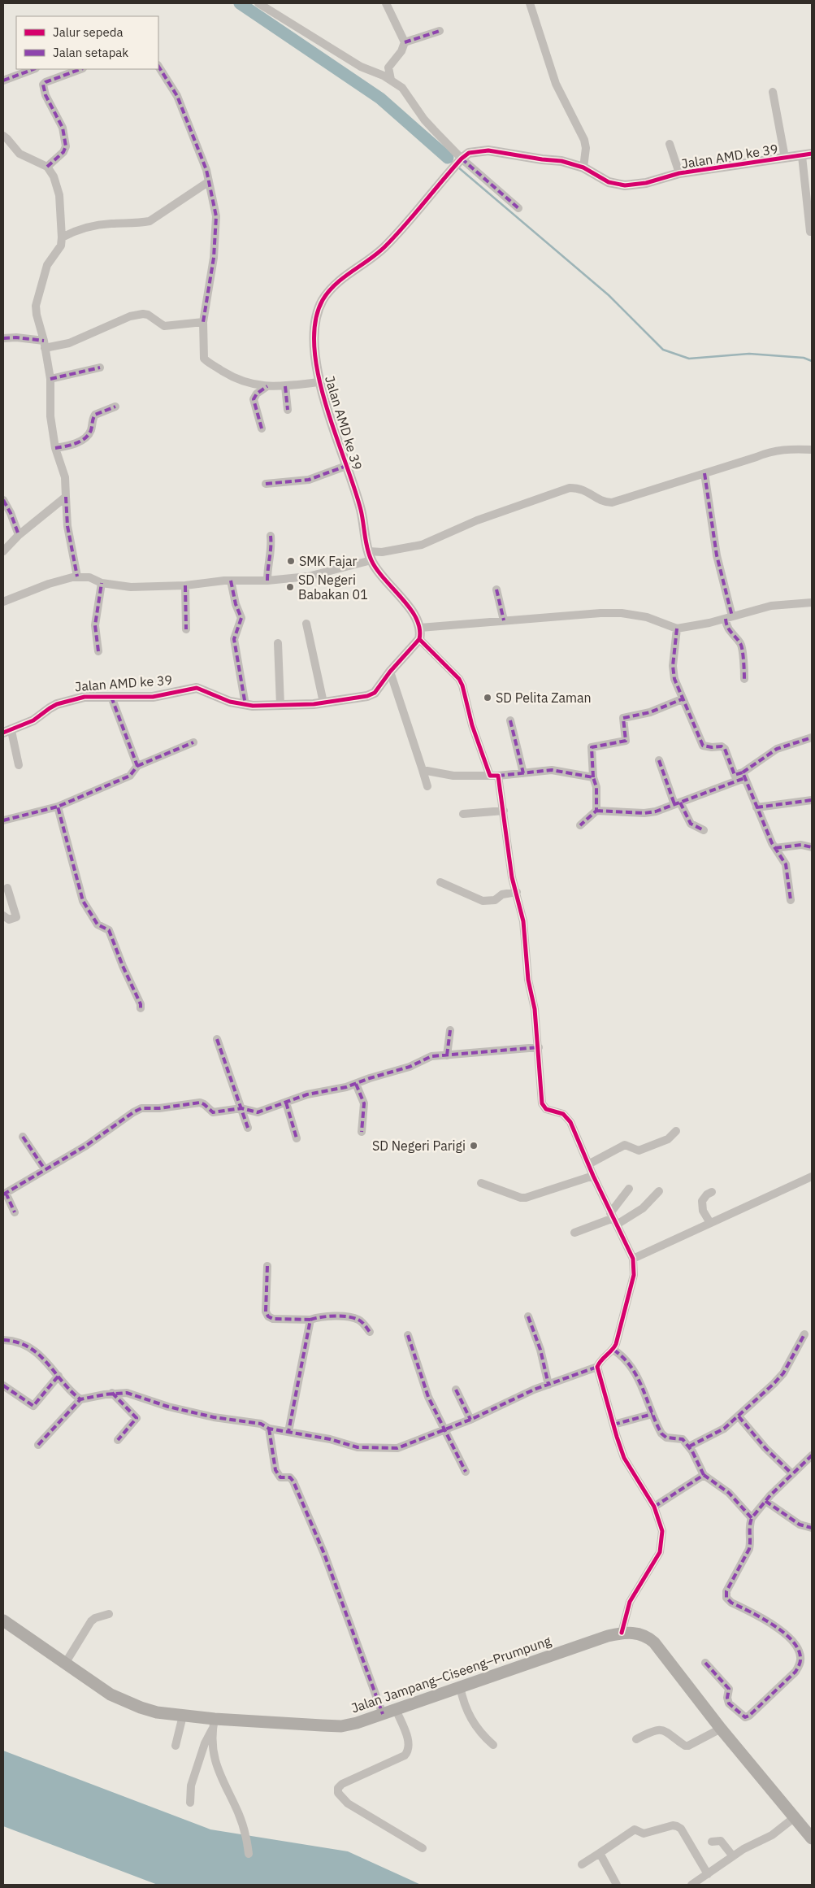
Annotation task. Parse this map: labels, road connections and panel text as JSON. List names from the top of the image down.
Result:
{
  "streets": {
    "main road": ["Jalan Jampang–Ciseeng–Prumpung"],
    "street": ["Jalan AMD ke 39"]
  },
  "places": [
    "SMK Fajar",
    "SD Negeri Babakan 01",
    "SD Pelita Zaman",
    "SD Negeri Parigi"
  ],
  "legend": ["Jalur sepeda", "Jalan setapak"]
}
